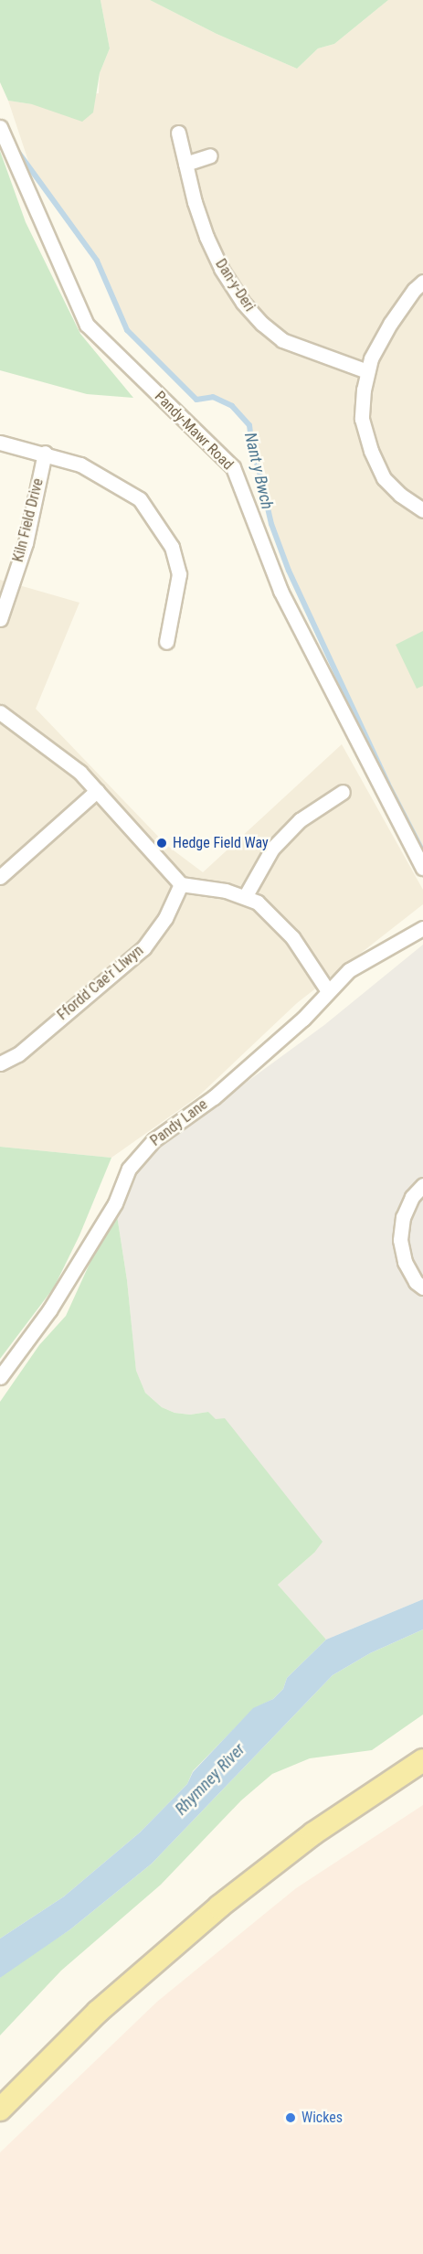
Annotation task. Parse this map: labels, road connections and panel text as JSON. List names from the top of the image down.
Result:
{
  "streets": {
    "street": [
      "Dan-y-Deri",
      "Pandy-Mawr Road",
      "Kiln Field Drive",
      "Ffordd Cae'r Llwyn",
      "Pandy Lane"
    ]
  },
  "water": ["Nant y Bwch", "Rhymney River"],
  "places": ["Hedge Field Way", "Wickes"]
}
